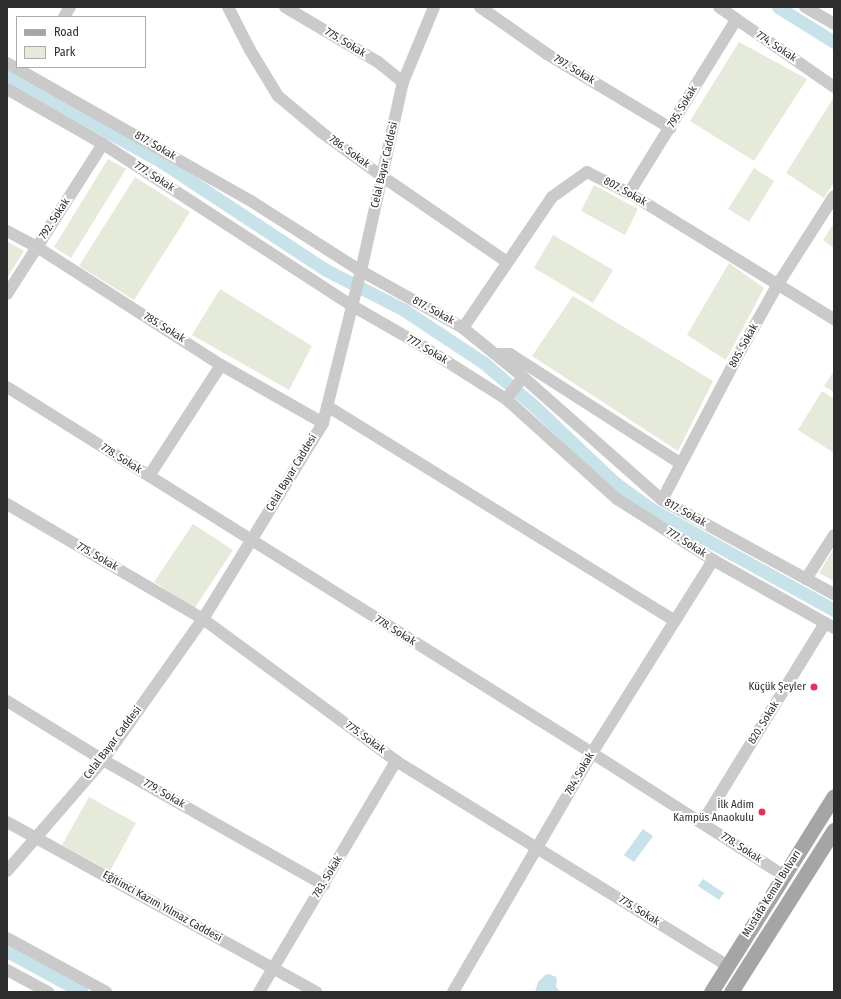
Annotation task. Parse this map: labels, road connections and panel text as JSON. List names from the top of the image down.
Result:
{
  "streets": {
    "main road": ["Mustafa Kemal Bulvarı"],
    "street": [
      "775. Sokak",
      "774. Sokak",
      "797. Sokak",
      "795. Sokak",
      "817. Sokak",
      "786. Sokak",
      "Celal Bayar Caddesi",
      "777. Sokak",
      "807. Sokak",
      "792. Sokak",
      "785. Sokak",
      "805. Sokak",
      "778. Sokak",
      "820. Sokak",
      "784. Sokak",
      "779. Sokak",
      "783. Sokak",
      "Eğitimci Kazım Yılmaz Caddesi"
    ]
  },
  "crossings": [
    ["775. Sokak", "Celal Bayar Caddesi"],
    ["775. Sokak", "784. Sokak"],
    ["775. Sokak", "783. Sokak"],
    ["775. Sokak", "Mustafa Kemal Bulvarı"],
    ["774. Sokak", "795. Sokak"],
    ["797. Sokak", "795. Sokak"],
    ["795. Sokak", "807. Sokak"],
    ["817. Sokak", "Celal Bayar Caddesi"],
    ["817. Sokak", "807. Sokak"],
    ["817. Sokak", "805. Sokak"],
    ["786. Sokak", "Celal Bayar Caddesi"],
    ["786. Sokak", "807. Sokak"],
    ["Celal Bayar Caddesi", "777. Sokak"],
    ["Celal Bayar Caddesi", "785. Sokak"],
    ["Celal Bayar Caddesi", "778. Sokak"],
    ["Celal Bayar Caddesi", "779. Sokak"],
    ["Celal Bayar Caddesi", "Eğitimci Kazım Yılmaz Caddesi"],
    ["777. Sokak", "792. Sokak"],
    ["777. Sokak", "820. Sokak"],
    ["777. Sokak", "784. Sokak"],
    ["807. Sokak", "805. Sokak"],
    ["792. Sokak", "785. Sokak"],
    ["778. Sokak", "820. Sokak"],
    ["778. Sokak", "784. Sokak"],
    ["778. Sokak", "Mustafa Kemal Bulvarı"],
    ["779. Sokak", "783. Sokak"],
    ["783. Sokak", "Eğitimci Kazım Yılmaz Caddesi"]
  ],
  "places": ["Küçük Şeyler", "İlk Adim Kampüs Anaokulu"],
  "legend": ["Road", "Park"]
}
